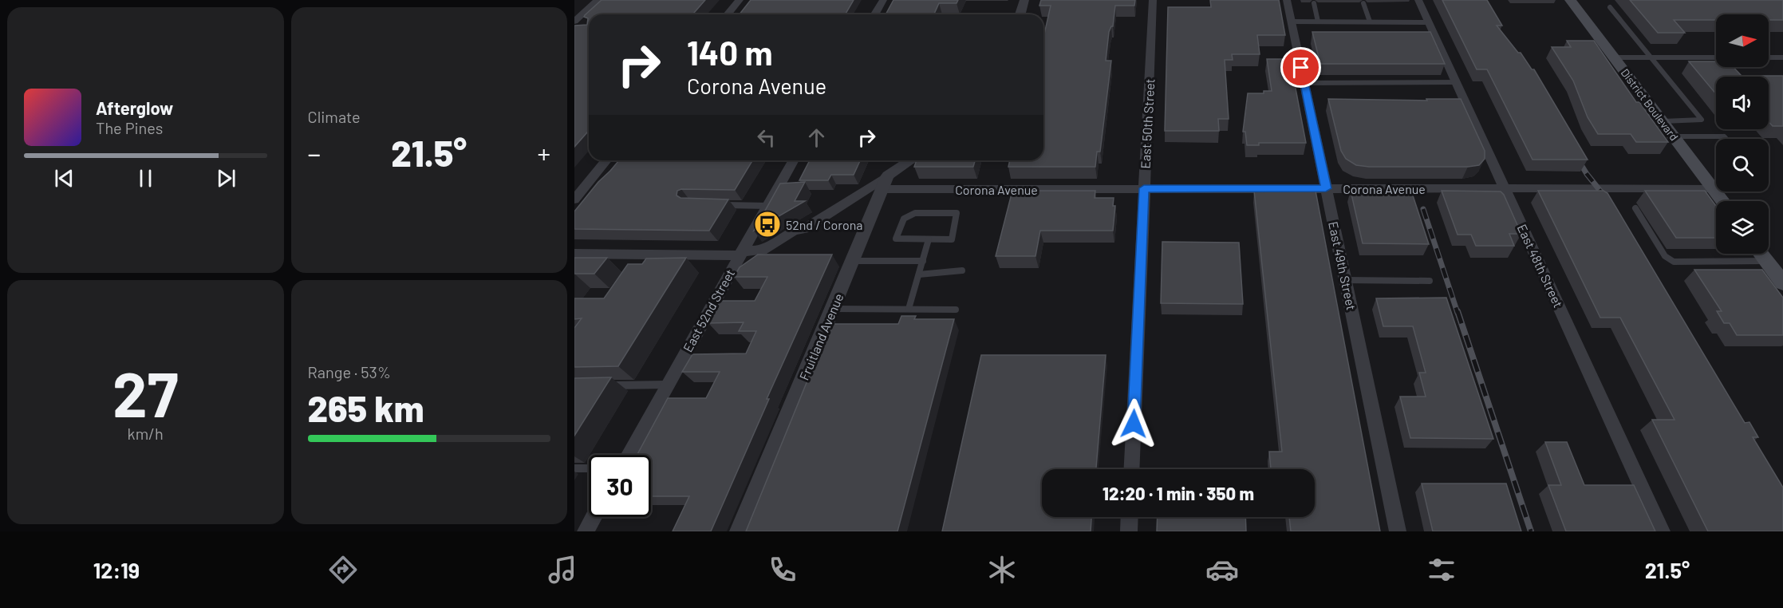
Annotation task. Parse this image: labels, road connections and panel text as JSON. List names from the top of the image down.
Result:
{
  "streets": {
    "main road": ["District Boulevard"],
    "street": [
      "East 50th Street",
      "Corona Avenue",
      "East 49th Street",
      "East 48th Street",
      "East 52nd Street",
      "Fruitland Avenue"
    ]
  },
  "crossings": [
    ["District Boulevard", "Corona Avenue"],
    ["East 50th Street", "Corona Avenue"],
    ["Corona Avenue", "East 49th Street"],
    ["Corona Avenue", "East 48th Street"],
    ["Corona Avenue", "Fruitland Avenue"]
  ],
  "places": {
    "bus stop": ["52nd / Corona"]
  },
  "north": "right",
  "page": {
    "tile": [
      "Climate",
      ["27", "km/h"],
      ["Range · 53%", "265 km"]
    ],
    "turn": ["140 m", "Corona Avenue"],
    "song": ["Afterglow", "The Pines"],
    "heat": ["−", "21.5°", "+"],
    "limit": "30",
    "trip": "12:20 · 1 min · 350 m",
    "tabs": ["12:19", "21.5°"]
  }
}
